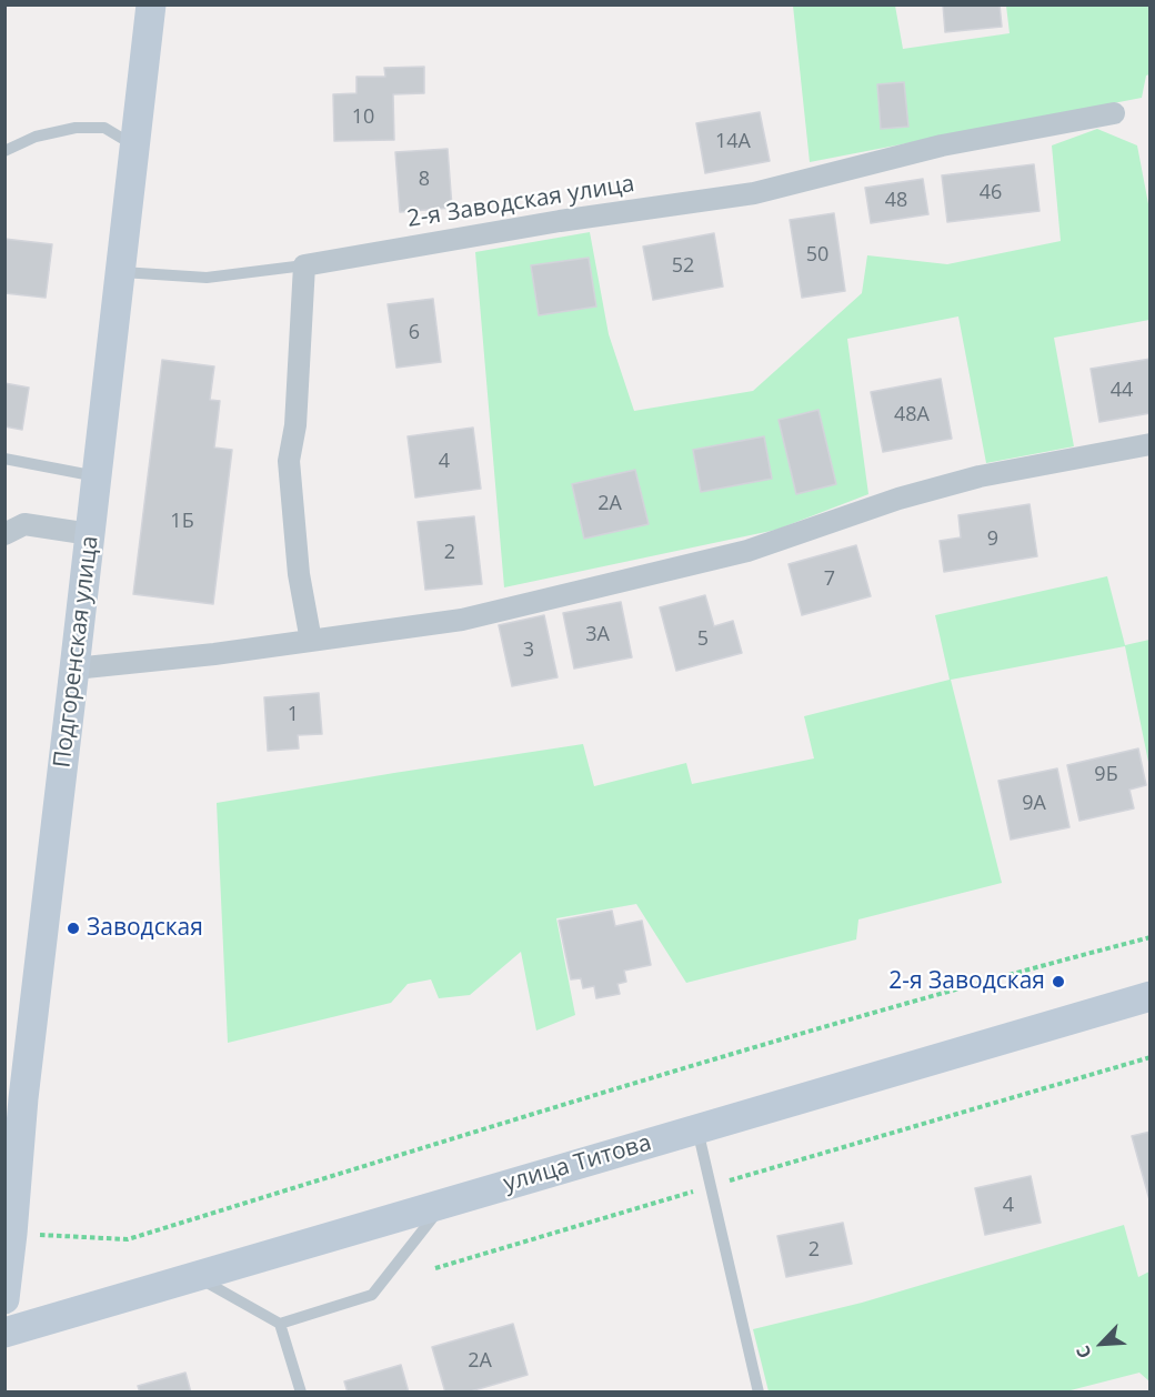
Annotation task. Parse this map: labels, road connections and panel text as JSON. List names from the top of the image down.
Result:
{
  "streets": {
    "street": ["2-я Заводская улица", "Подгоренская улица", "улица Титова"]
  },
  "places": ["Заводская", "2-я Заводская"],
  "house_numbers": [
    "10",
    "14А",
    "8",
    "46",
    "48",
    "50",
    "52",
    "6",
    "44",
    "48А",
    "4",
    "2А",
    "1Б",
    "9",
    "2",
    "7",
    "3А",
    "5",
    "3",
    "1",
    "9Б",
    "9А",
    "4",
    "2",
    "2А"
  ],
  "north": "bottom left"
}
